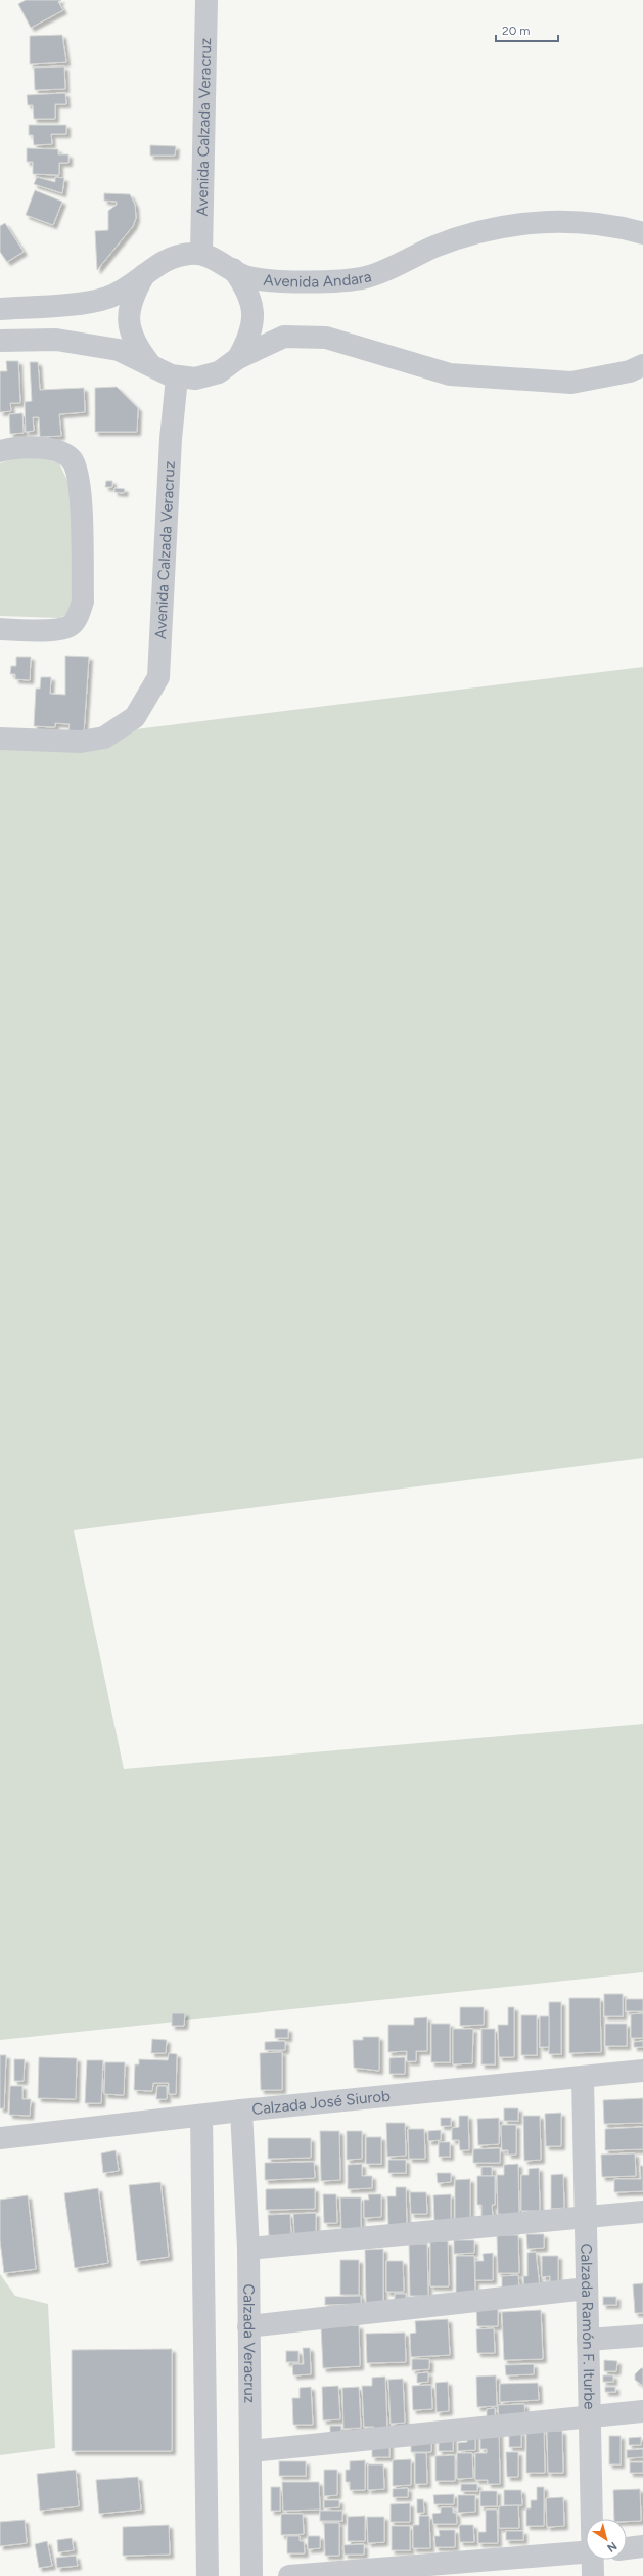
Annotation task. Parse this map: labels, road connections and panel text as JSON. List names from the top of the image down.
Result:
{
  "streets": {
    "street": [
      "Avenida Calzada Veracruz",
      "Avenida Andara",
      "Calzada José Siurob",
      "Calzada Ramón F. Iturbe",
      "Calzada Veracruz"
    ]
  },
  "crossings": [
    ["Avenida Calzada Veracruz", "Avenida Andara"],
    ["Calzada José Siurob", "Calzada Ramón F. Iturbe"],
    ["Calzada José Siurob", "Calzada Veracruz"]
  ],
  "scale_bar": "20 m",
  "north": "bottom right"
}
